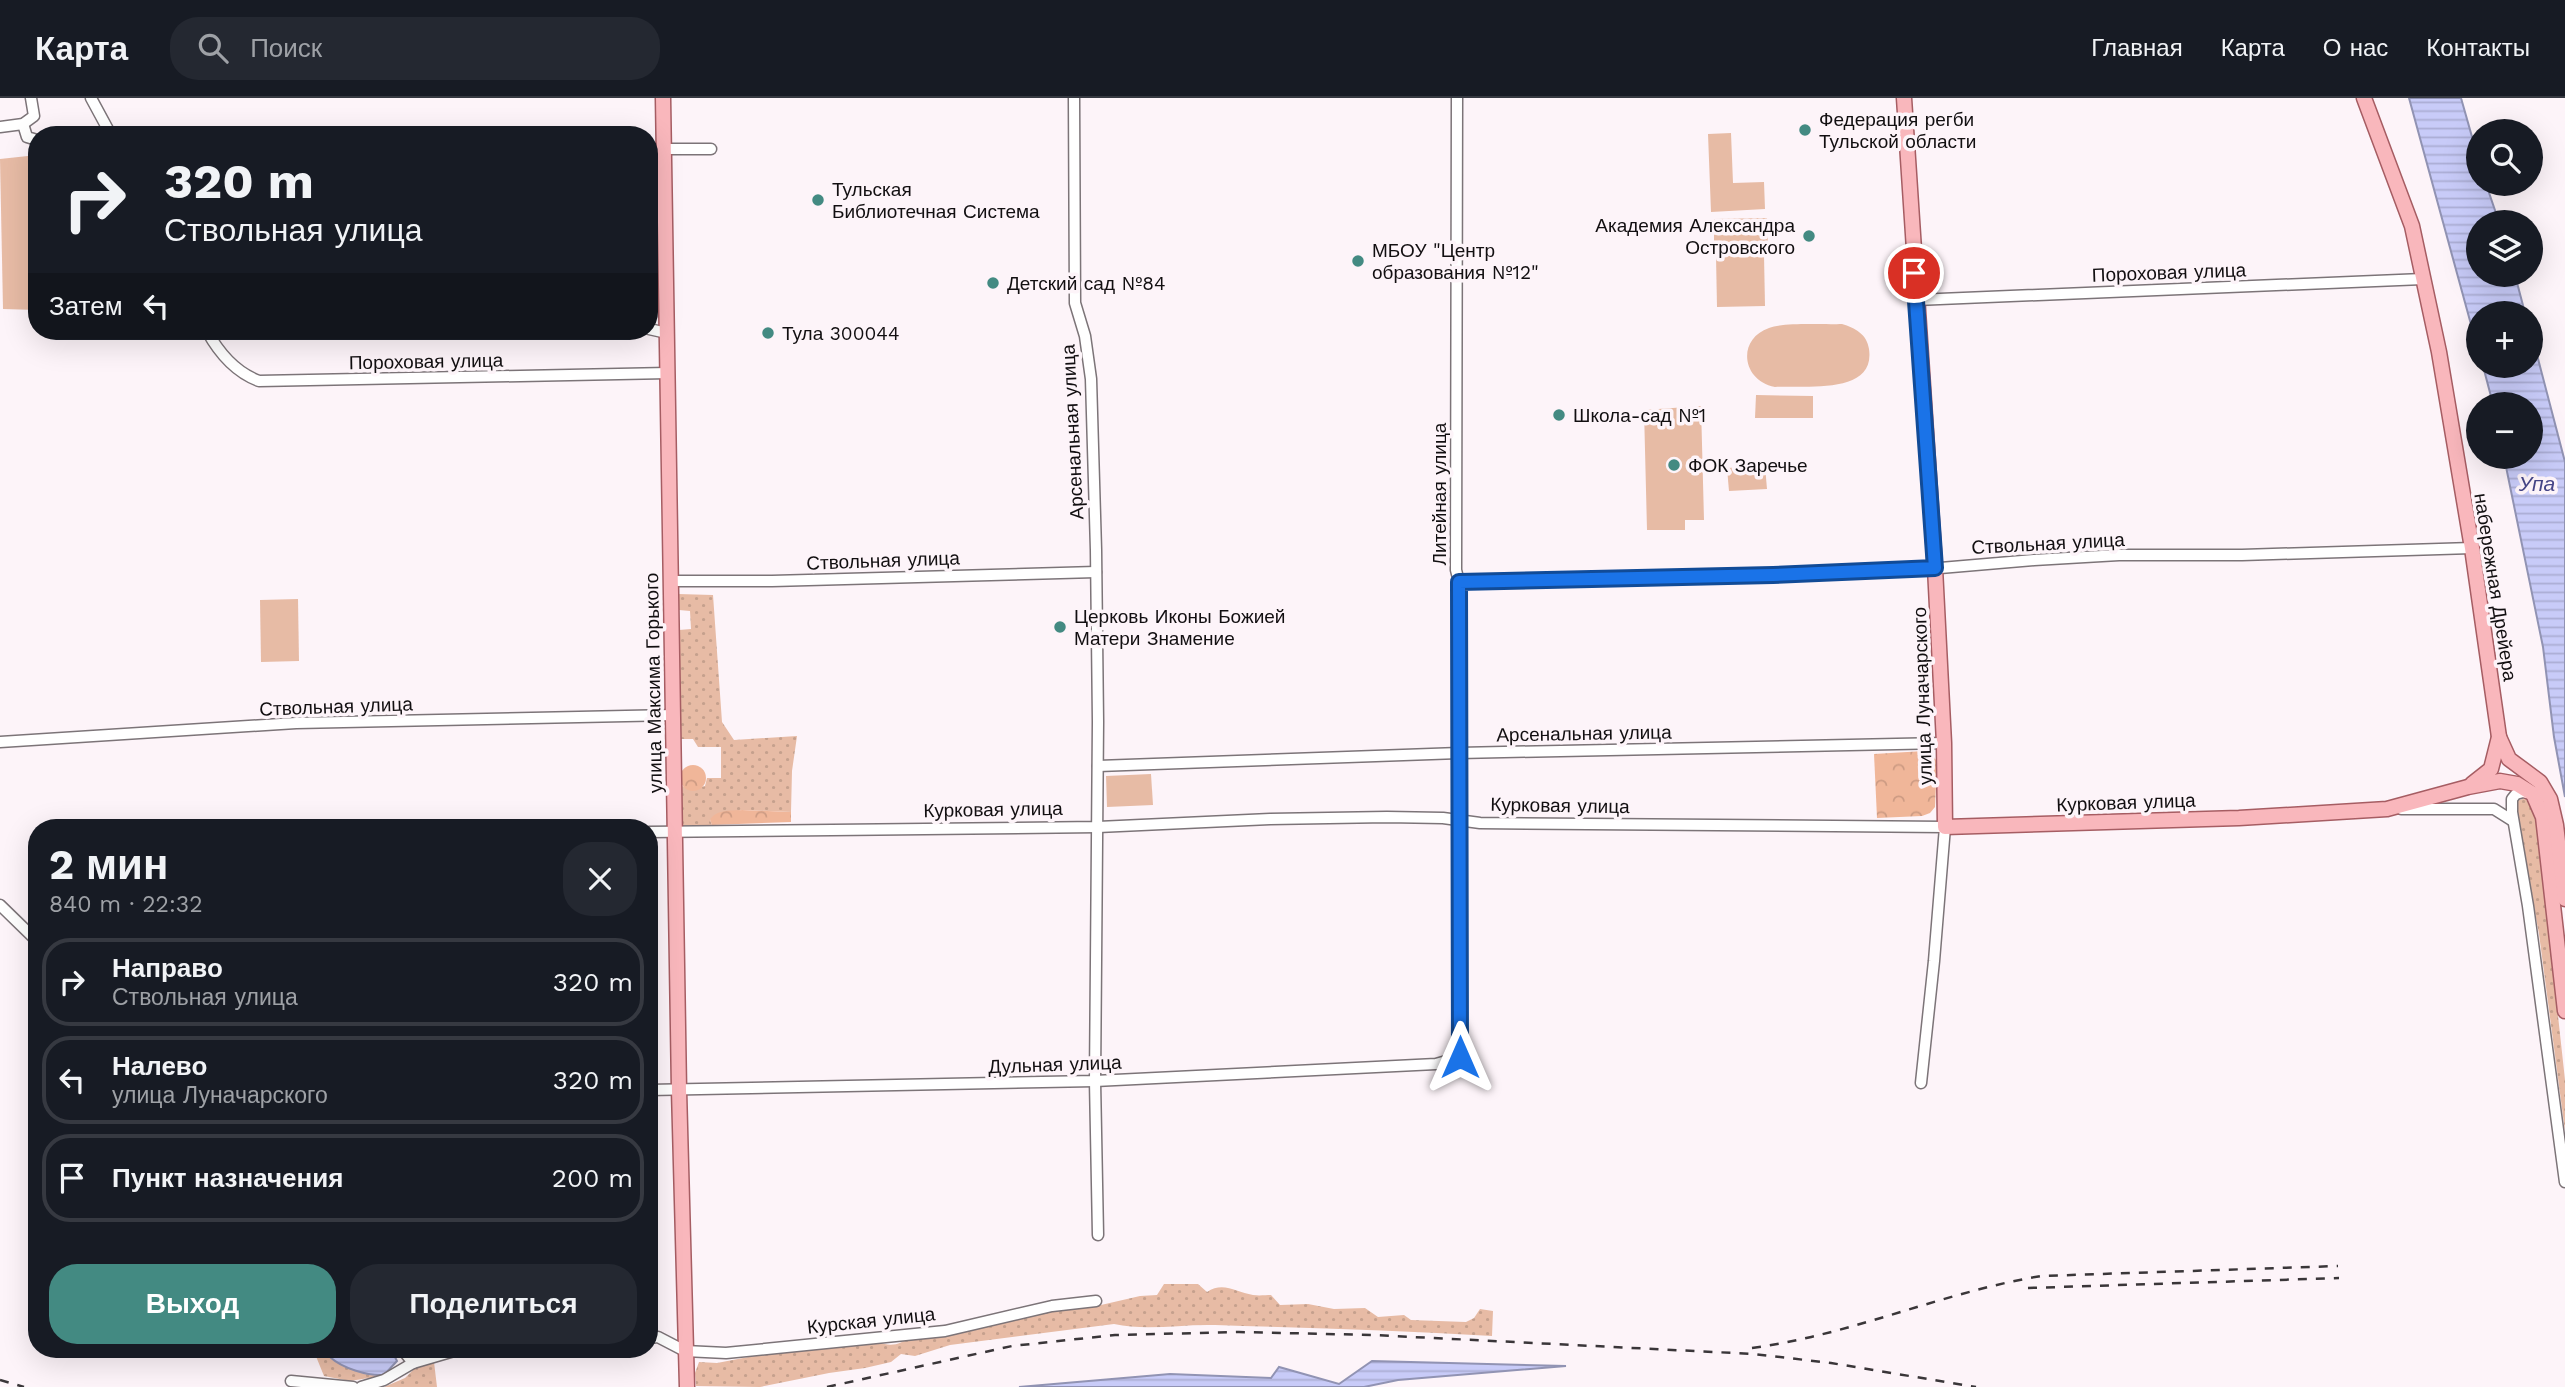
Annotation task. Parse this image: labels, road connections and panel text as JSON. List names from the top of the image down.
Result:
{
  "streets": {
    "main road": [
      "набережная Дрейера",
      "улица Максима Горького",
      "улица Луначарского",
      "Курковая улица"
    ],
    "street": [
      "Пороховая улица",
      "Арсенальная улица",
      "Литейная улица",
      "Ствольная улица",
      "Дульная улица",
      "Курская улица"
    ]
  },
  "crossings": [
    ["Пороховая улица", "набережная Дрейера"],
    ["Пороховая улица", "улица Максима Горького"],
    ["Пороховая улица", "улица Луначарского"],
    ["Арсенальная улица", "Литейная улица"],
    ["Арсенальная улица", "Ствольная улица"],
    ["Арсенальная улица", "улица Луначарского"],
    ["Арсенальная улица", "Курковая улица"],
    ["Арсенальная улица", "Дульная улица"],
    ["Литейная улица", "Ствольная улица"],
    ["Литейная улица", "Курковая улица"],
    ["Литейная улица", "Дульная улица"],
    ["Ствольная улица", "набережная Дрейера"],
    ["Ствольная улица", "улица Максима Горького"],
    ["Ствольная улица", "улица Луначарского"],
    ["набережная Дрейера", "Курковая улица"],
    ["улица Максима Горького", "Курковая улица"],
    ["улица Максима Горького", "Дульная улица"],
    ["улица Максима Горького", "Курская улица"],
    ["улица Луначарского", "Курковая улица"]
  ],
  "water": ["Упа"],
  "places": [
    "Федерация регби Тульской области",
    "Тульская Библиотечная Система",
    "Академия Александра Островского",
    "МБОУ \"Центр образования №12\"",
    "Детский сад №84",
    "Тула 300044",
    "Школа-сад №1",
    "ФОК Заречье",
    "Церковь Иконы Божией Матери Знамение"
  ],
  "page": {
    "header": "Карта",
    "search": "Поиск",
    "nav": [
      "Главная",
      "Карта",
      "О нас",
      "Контакты"
    ],
    "map_buttons": ["+", "−"],
    "turn": ["320 m", "Ствольная улица"],
    "then": "Затем",
    "heading": ["2 мин", "840 m · 22:32"],
    "list": [
      {
        "name": "Направо",
        "note": "Ствольная улица",
        "value": "320 m"
      },
      {
        "name": "Налево",
        "note": "улица Луначарского",
        "value": "320 m"
      },
      {
        "name": "Пункт назначения",
        "value": "200 m"
      }
    ],
    "buttons": ["Выход", "Поделиться"]
  }
}
